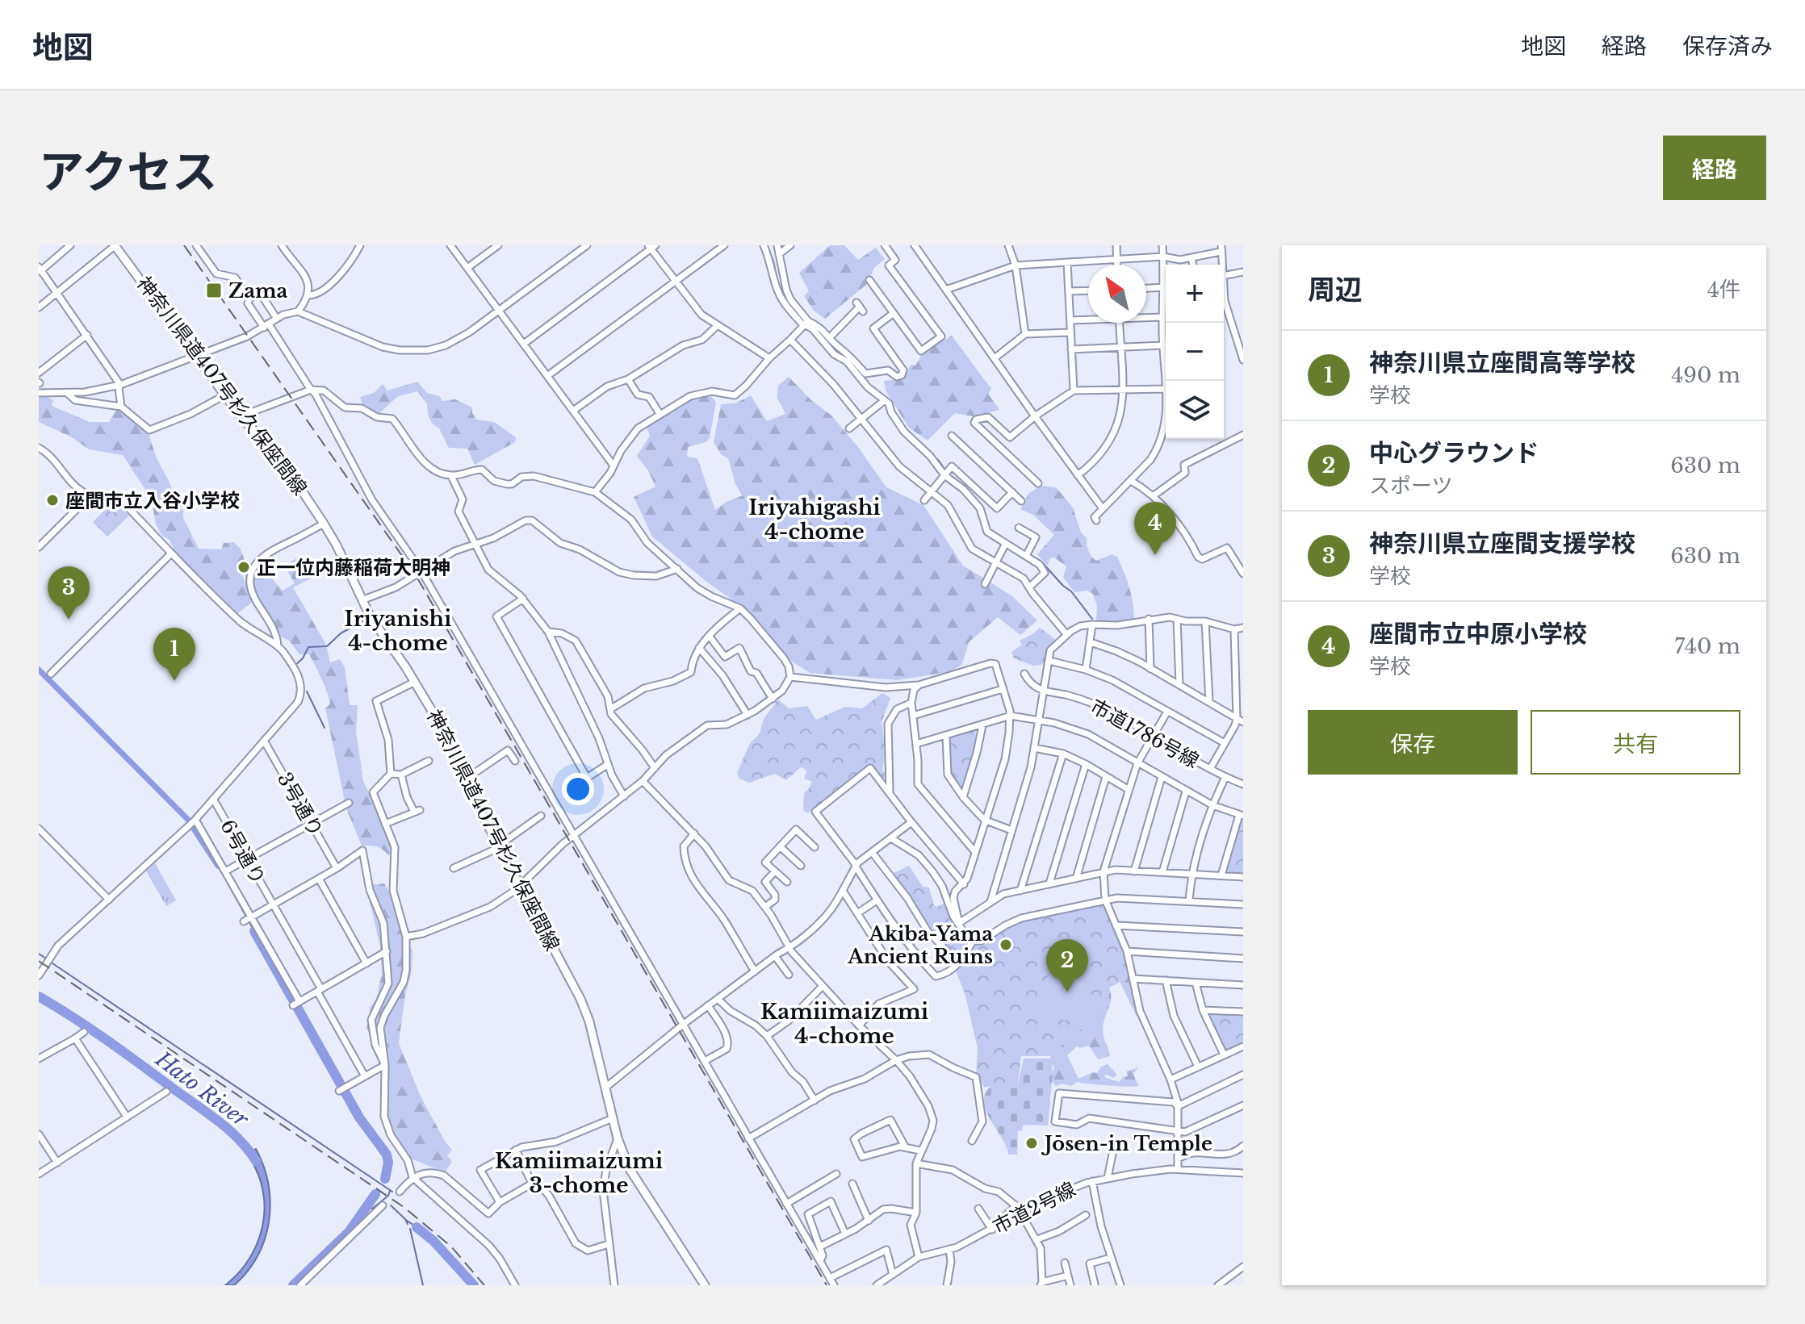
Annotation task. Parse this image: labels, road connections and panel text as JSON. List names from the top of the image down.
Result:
{
  "streets": {
    "main road": ["神奈川県道407号杉久保座間線"],
    "street": [
      "市道1786号線",
      "3号通り",
      "6号通り",
      "市道2号線"
    ]
  },
  "districts": [
    "Iriyahigashi 4-chome",
    "Iriyanishi 4-chome",
    "Kamiimaizumi 4-chome",
    "Kamiimaizumi 3-chome"
  ],
  "water": ["Hato River"],
  "places": {
    "transit": ["Zama"],
    "other": [
      "座間市立入谷小学校",
      "正一位内藤稲荷大明神",
      "Akiba-Yama Ancient Ruins",
      "Jōsen-in Temple"
    ]
  },
  "north": "top left",
  "page": {
    "header": "地図",
    "nav": ["地図", "経路", "保存済み"],
    "title": "アクセス",
    "buttons": [
      "経路",
      ["保存", "共有"]
    ],
    "heading": ["周辺", "4件"],
    "map_buttons": ["+", "−"],
    "list": [
      {
        "mark": "1",
        "name": "神奈川県立座間高等学校",
        "note": "学校",
        "value": "490 m"
      },
      {
        "mark": "2",
        "name": "中心グラウンド",
        "note": "スポーツ",
        "value": "630 m"
      },
      {
        "mark": "3",
        "name": "神奈川県立座間支援学校",
        "note": "学校",
        "value": "630 m"
      },
      {
        "mark": "4",
        "name": "座間市立中原小学校",
        "note": "学校",
        "value": "740 m"
      }
    ],
    "pins": [
      "4",
      "3",
      "1",
      "2"
    ]
  }
}
